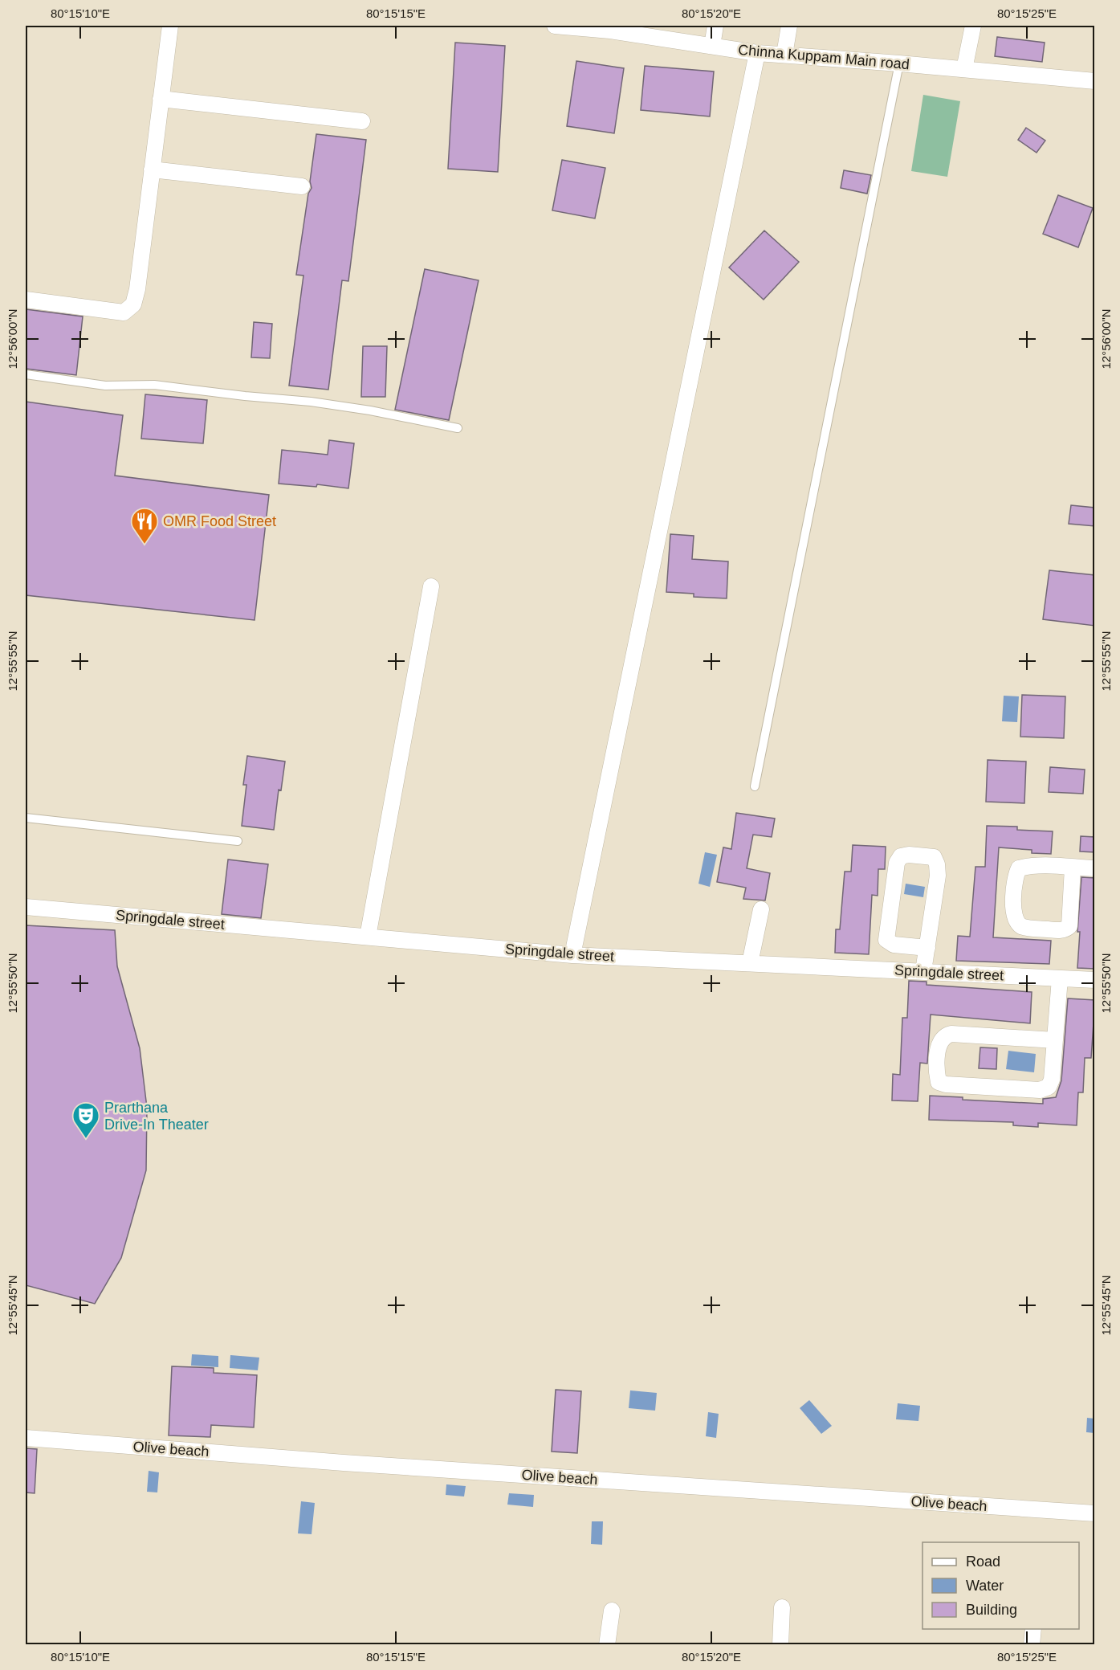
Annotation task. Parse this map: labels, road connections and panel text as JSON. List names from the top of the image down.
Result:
{
  "streets": {
    "street": ["Chinna Kuppam Main road", "Springdale street", "Olive beach"]
  },
  "places": {
    "restaurant": ["OMR Food Street"],
    "theatre": ["Prarthana Drive-In Theater"]
  },
  "legend": ["Road", "Water", "Building"],
  "coordinates": [
    "80°15'10\"E",
    "80°15'15\"E",
    "80°15'20\"E",
    "80°15'25\"E",
    "12°56'00\"N",
    "12°55'55\"N",
    "12°55'50\"N",
    "12°55'45\"N"
  ]
}
